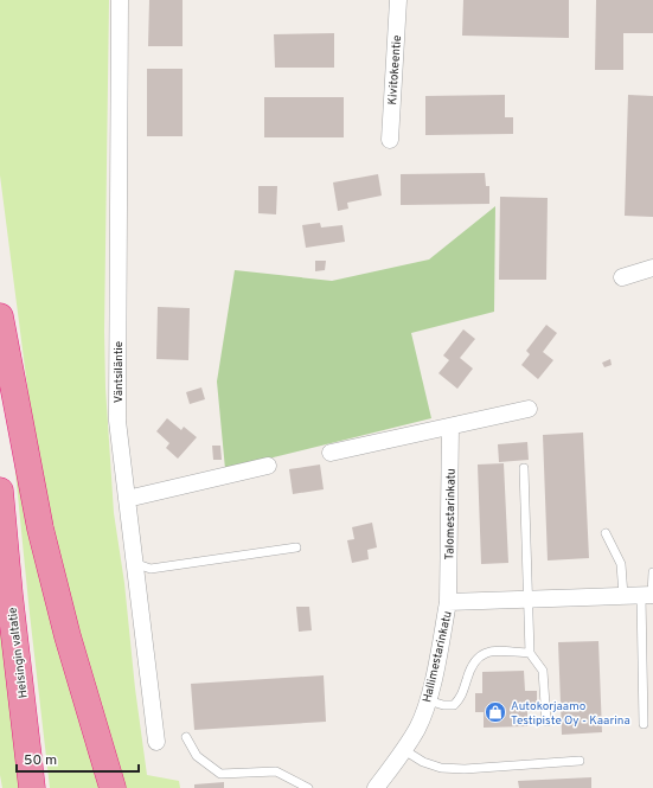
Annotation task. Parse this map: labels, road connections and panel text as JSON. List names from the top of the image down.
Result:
{
  "streets": {
    "highway": ["Helsingin valtatie"],
    "street": [
      "Kivitokeentie",
      "Väntsiläntie",
      "Talomestarinkatu",
      "Hallimestarinkatu"
    ]
  },
  "crossings": [
    ["Talomestarinkatu", "Hallimestarinkatu"]
  ],
  "places": {
    "shop": ["Autokorjaamo Testipiste Oy - Kaarina"]
  },
  "scale_bar": "50 m"
}
